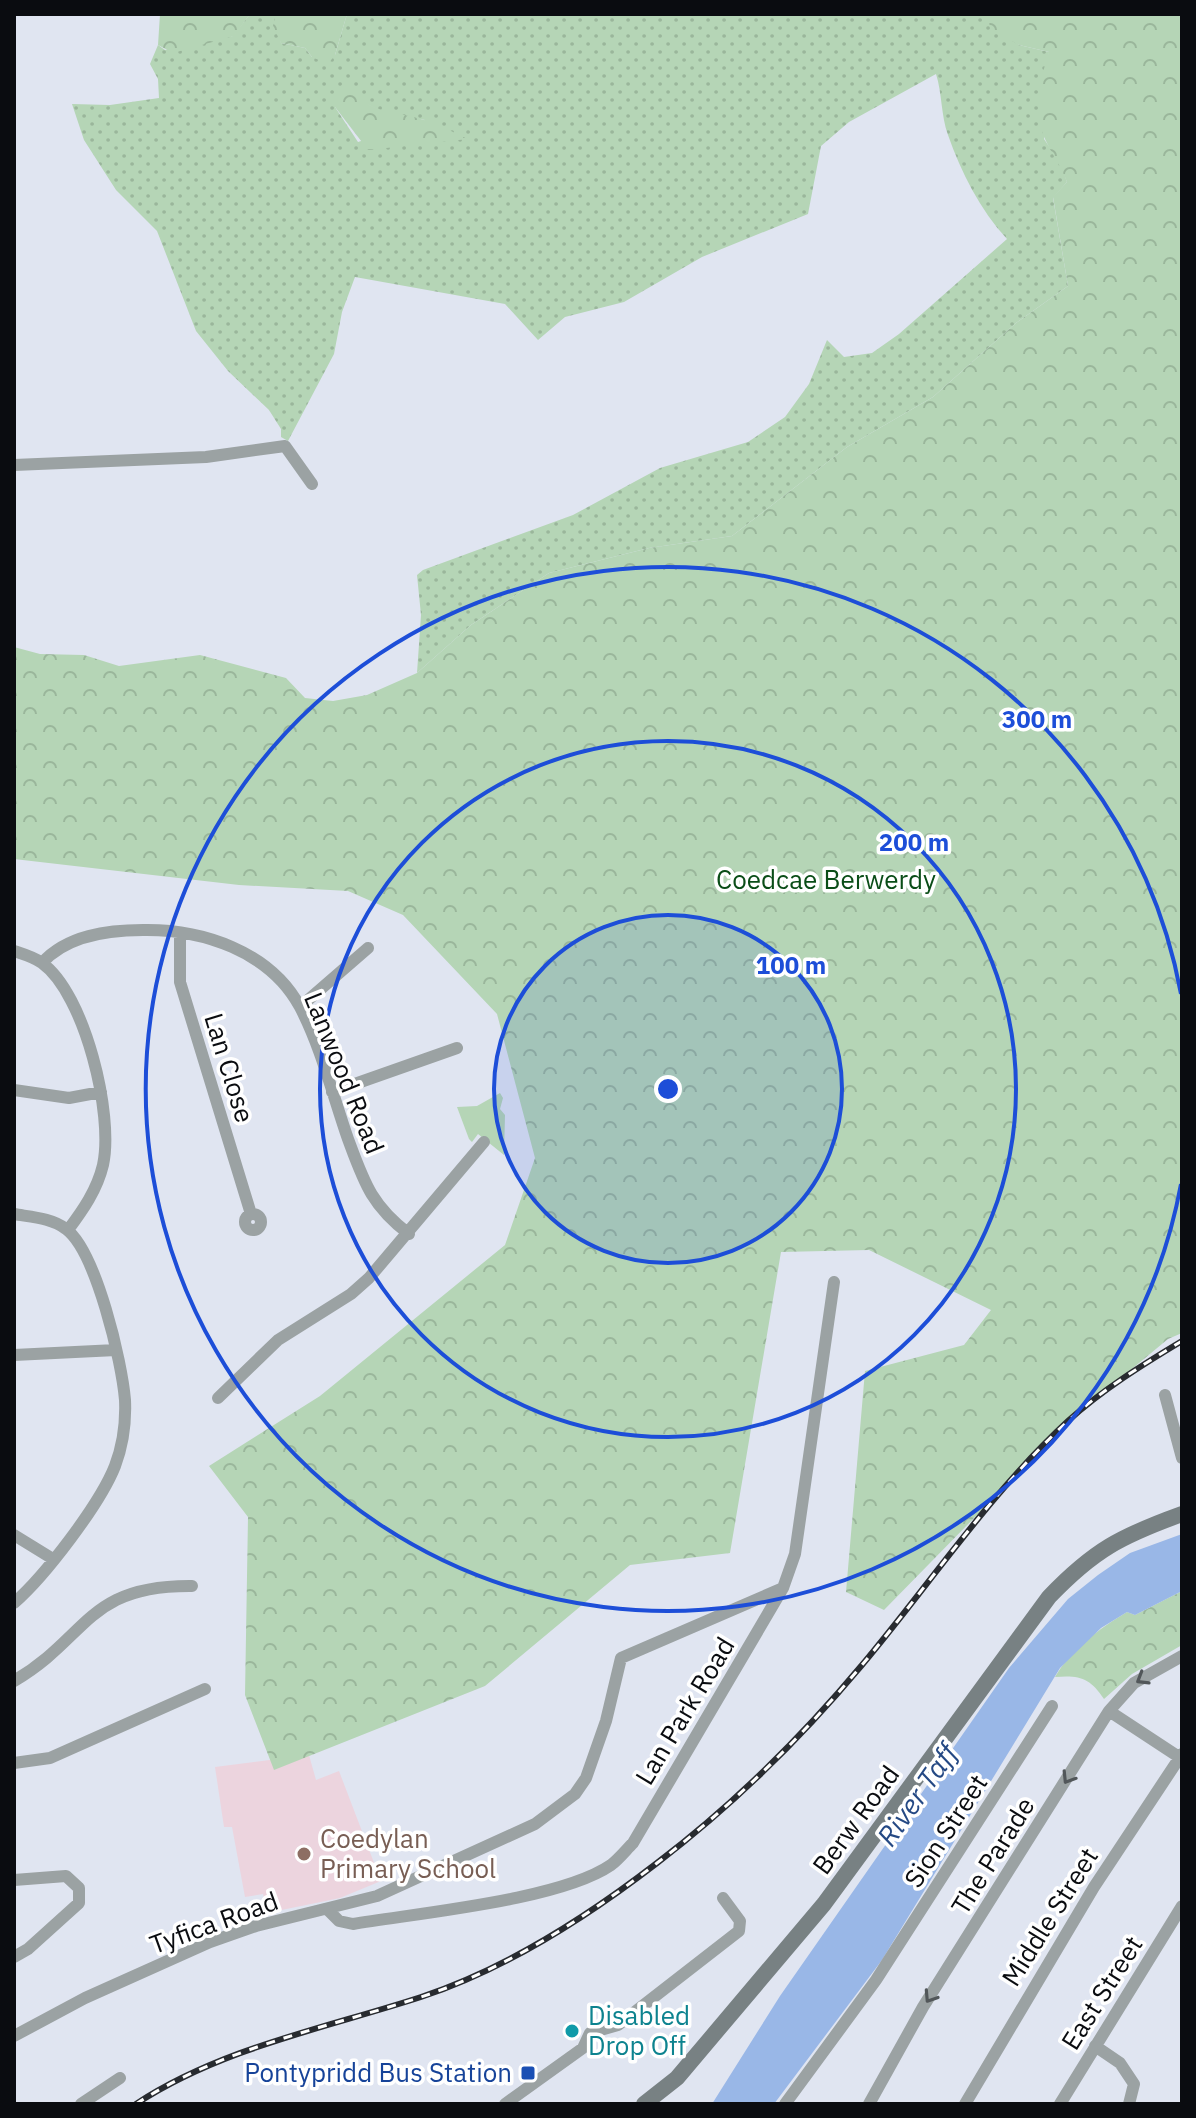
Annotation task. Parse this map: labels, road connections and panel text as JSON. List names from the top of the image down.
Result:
{
  "streets": {
    "main road": ["Berw Road"],
    "street": [
      "Lan Close",
      "Lanwood Road",
      "Lan Park Road",
      "Sion Street",
      "The Parade",
      "Middle Street",
      "Tyfica Road",
      "East Street"
    ]
  },
  "crossings": [
    ["Lan Close", "Lanwood Road"],
    ["Lan Park Road", "Tyfica Road"]
  ],
  "one_way": ["The Parade"],
  "water": ["River Taff"],
  "parks": ["Coedcae Berwerdy"],
  "places": {
    "other": ["Coedylan Primary School", "Disabled Drop Off"],
    "transit": ["Pontypridd Bus Station"]
  },
  "rings": ["300 m", "200 m", "100 m"]
}
